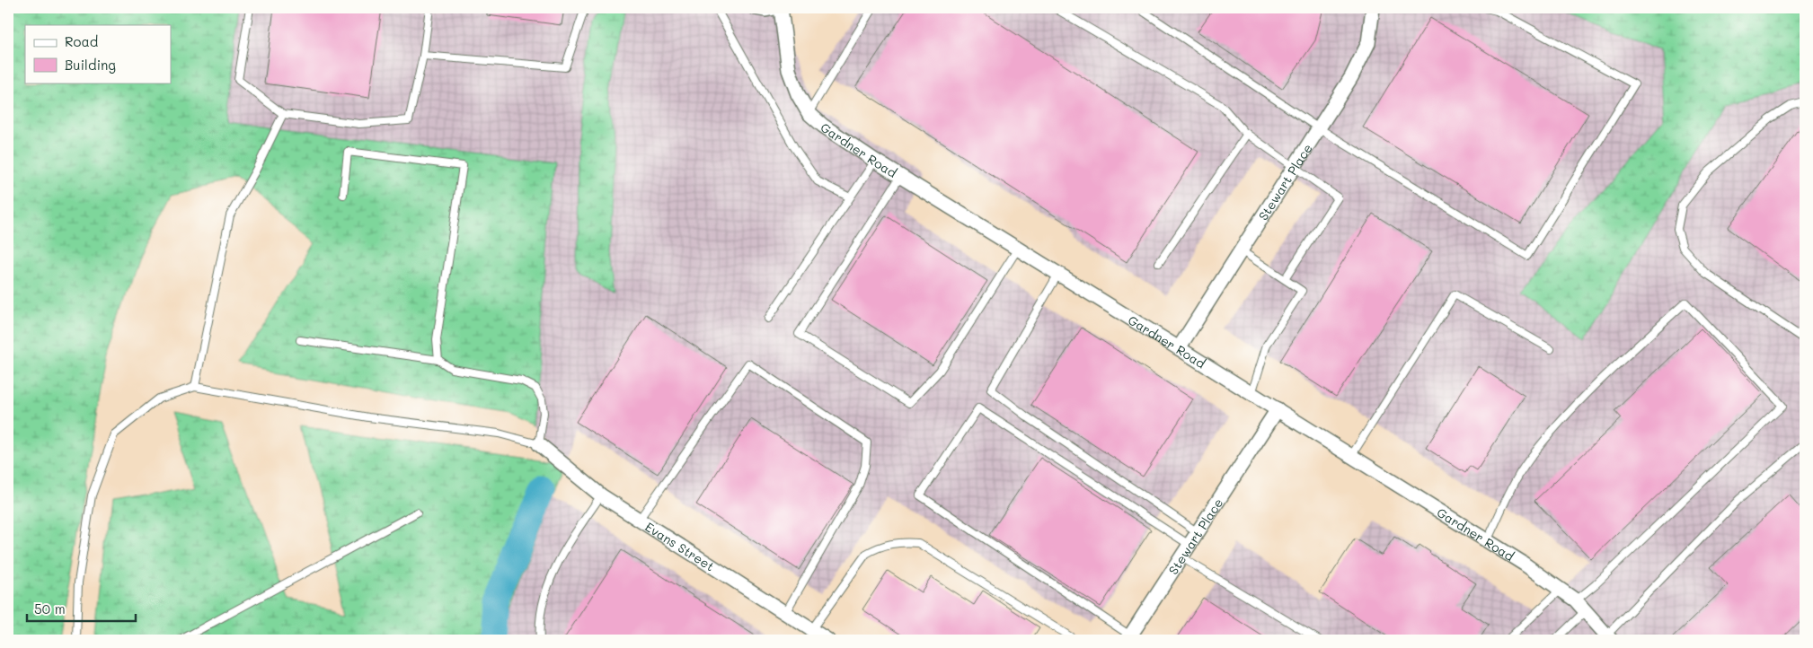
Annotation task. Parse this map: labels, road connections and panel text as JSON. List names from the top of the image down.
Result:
{
  "streets": {
    "street": ["Gardner Road", "Stewart Place", "Evans Street"]
  },
  "crossings": [
    ["Gardner Road", "Stewart Place"]
  ],
  "legend": ["Road", "Building"],
  "scale_bar": "50 m"
}
